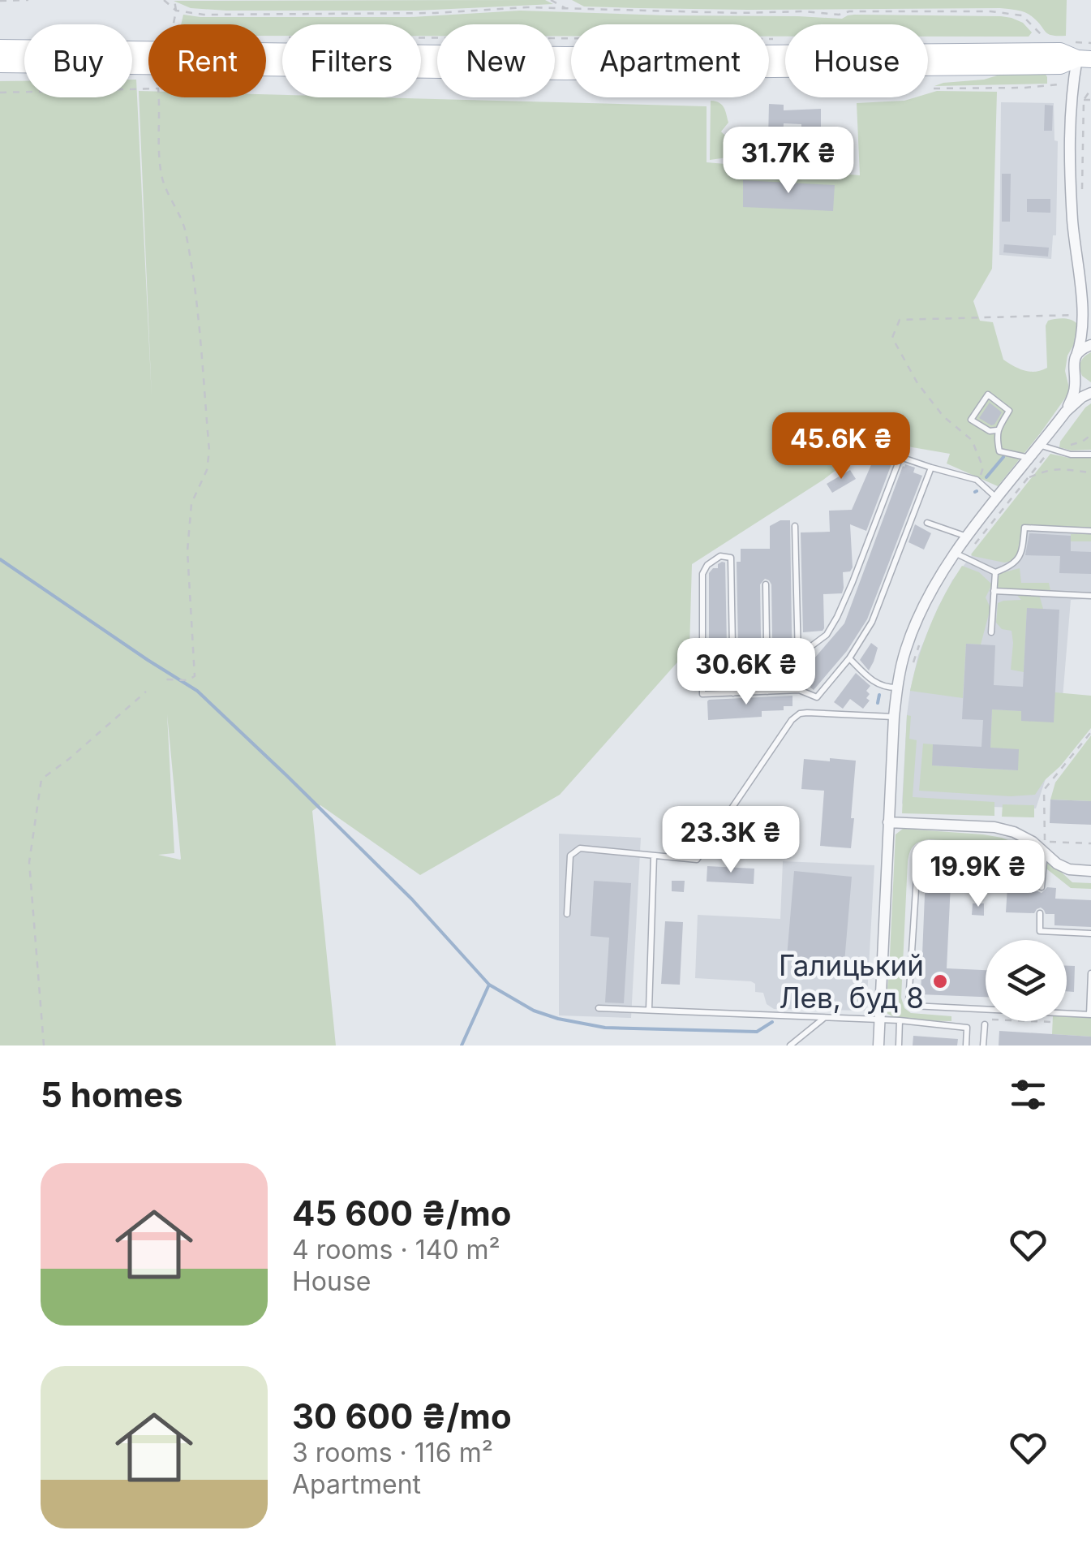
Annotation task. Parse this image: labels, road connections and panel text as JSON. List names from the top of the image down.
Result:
{
  "places": ["Галицький Лев, буд 8"],
  "page": {
    "chip": [
      "Buy",
      "Rent",
      "Filters",
      "New",
      "Apartment",
      "House"
    ],
    "price": [
      "31.7K ₴",
      "45.6K ₴",
      "30.6K ₴",
      "23.3K ₴",
      "19.9K ₴"
    ],
    "heading": "5 homes",
    "list": [
      {
        "name": "45 600 ₴/mo",
        "note": "4 rooms · 140 m² · House"
      },
      {
        "name": "30 600 ₴/mo",
        "note": "3 rooms · 116 m² · Apartment"
      }
    ]
  }
}
